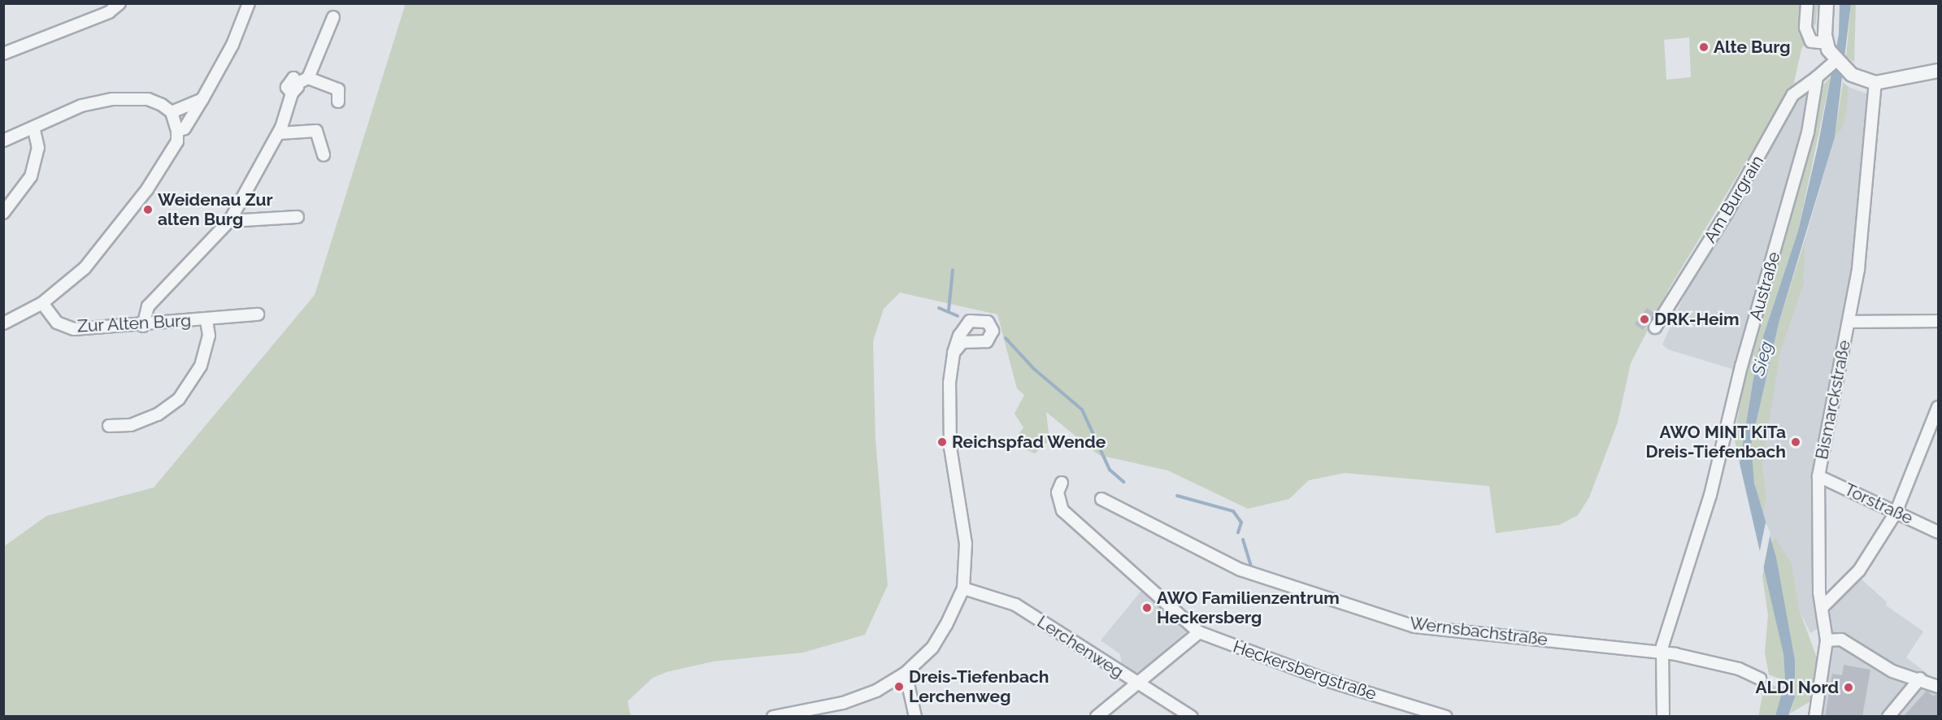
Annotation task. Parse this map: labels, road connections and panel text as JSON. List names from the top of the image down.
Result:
{
  "streets": {
    "street": [
      "Am Burgrain",
      "Austraße",
      "Zur Alten Burg",
      "Bismarckstraße",
      "Torstraße",
      "Wernsbachstraße",
      "Lerchenweg",
      "Heckersbergstraße"
    ]
  },
  "crossings": [
    ["Am Burgrain", "Austraße"],
    ["Austraße", "Wernsbachstraße"],
    ["Bismarckstraße", "Torstraße"]
  ],
  "water": ["Sieg"],
  "places": [
    "Alte Burg",
    "Weidenau Zur alten Burg",
    "DRK-Heim",
    "Reichspfad Wende",
    "AWO MINT KiTa Dreis-Tiefenbach",
    "AWO Familienzentrum Heckersberg",
    "Dreis-Tiefenbach Lerchenweg",
    "ALDI Nord"
  ]
}
